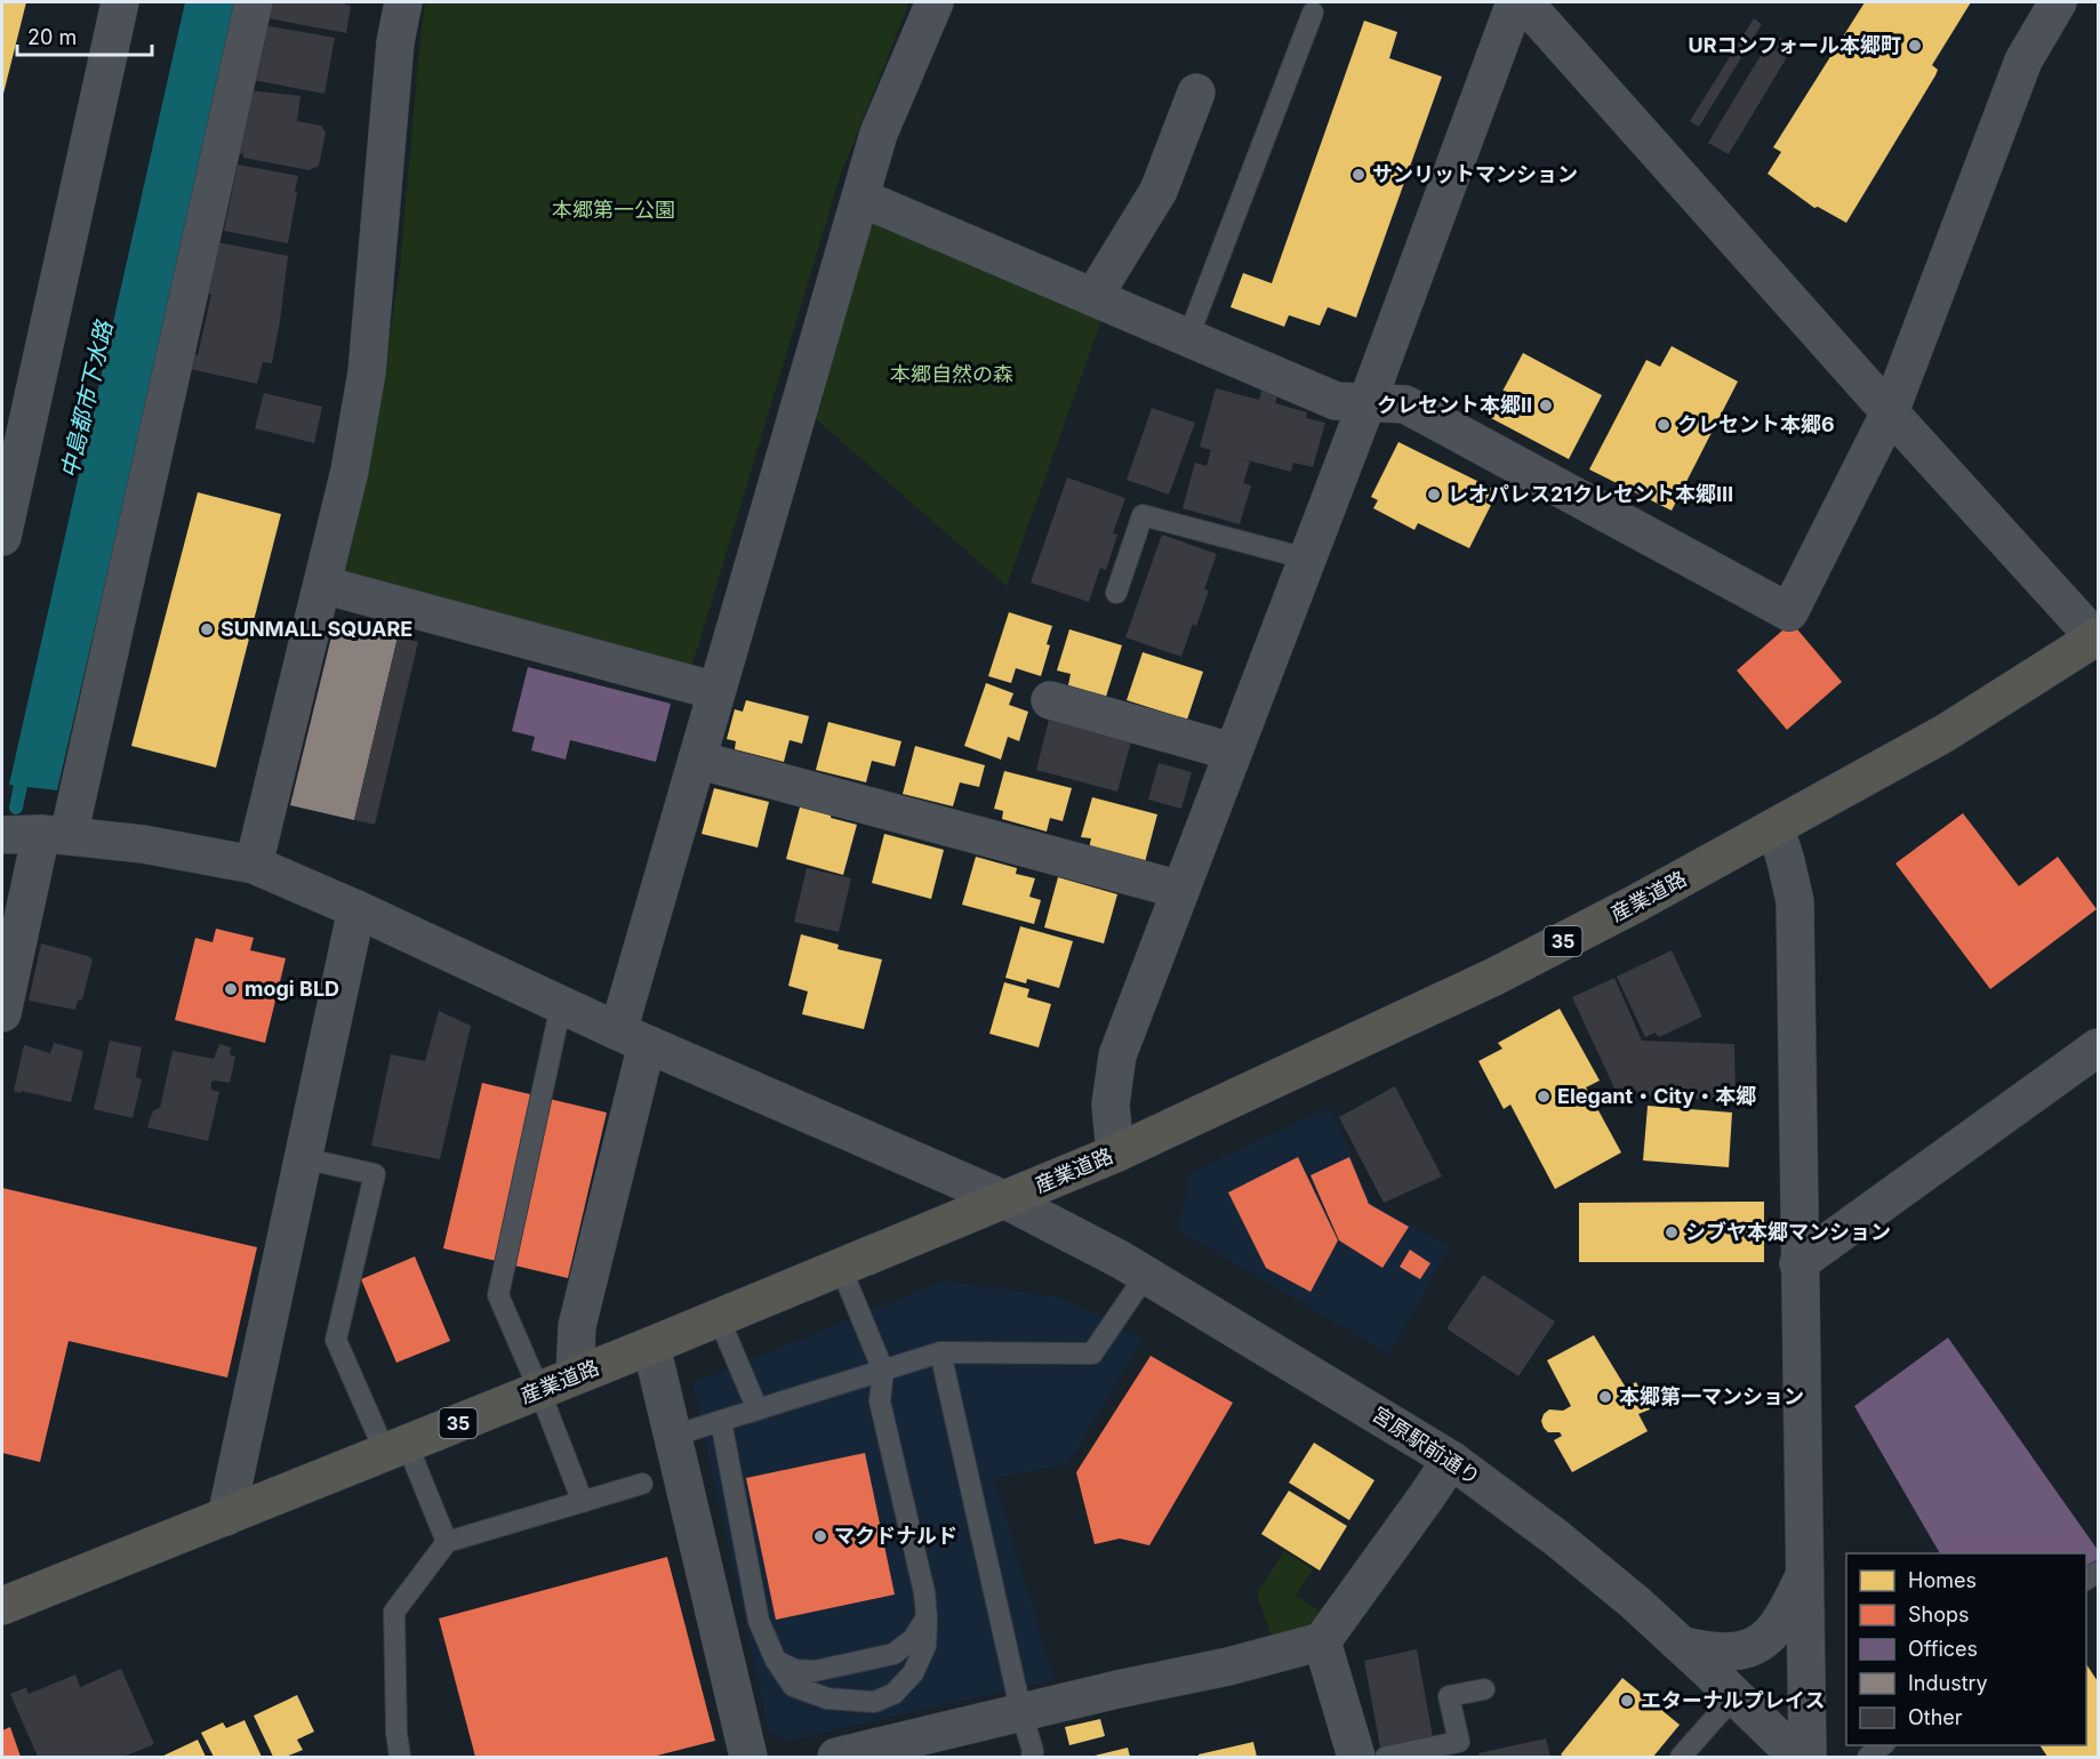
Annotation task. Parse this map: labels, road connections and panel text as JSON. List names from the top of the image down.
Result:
{
  "streets": {
    "main road": ["産業道路", "35"],
    "street": ["宮原駅前通り"]
  },
  "crossings": [
    ["産業道路", "宮原駅前通り"]
  ],
  "water": ["中島都市下水路"],
  "parks": ["本郷第一公園", "本郷自然の森"],
  "places": [
    "URコンフォール本郷町",
    "サンリットマンション",
    "クレセント本郷Ⅱ",
    "クレセント本郷6",
    "レオパレス21クレセント本郷Ⅲ",
    "SUNMALL SQUARE",
    "mogi BLD",
    "Elegant・City・本郷",
    "シブヤ本郷マンション",
    "本郷第一マンション",
    "マクドナルド",
    "エターナルプレイス"
  ],
  "legend": [
    "Homes",
    "Shops",
    "Offices",
    "Industry",
    "Other"
  ],
  "scale_bar": "20 m"
}
